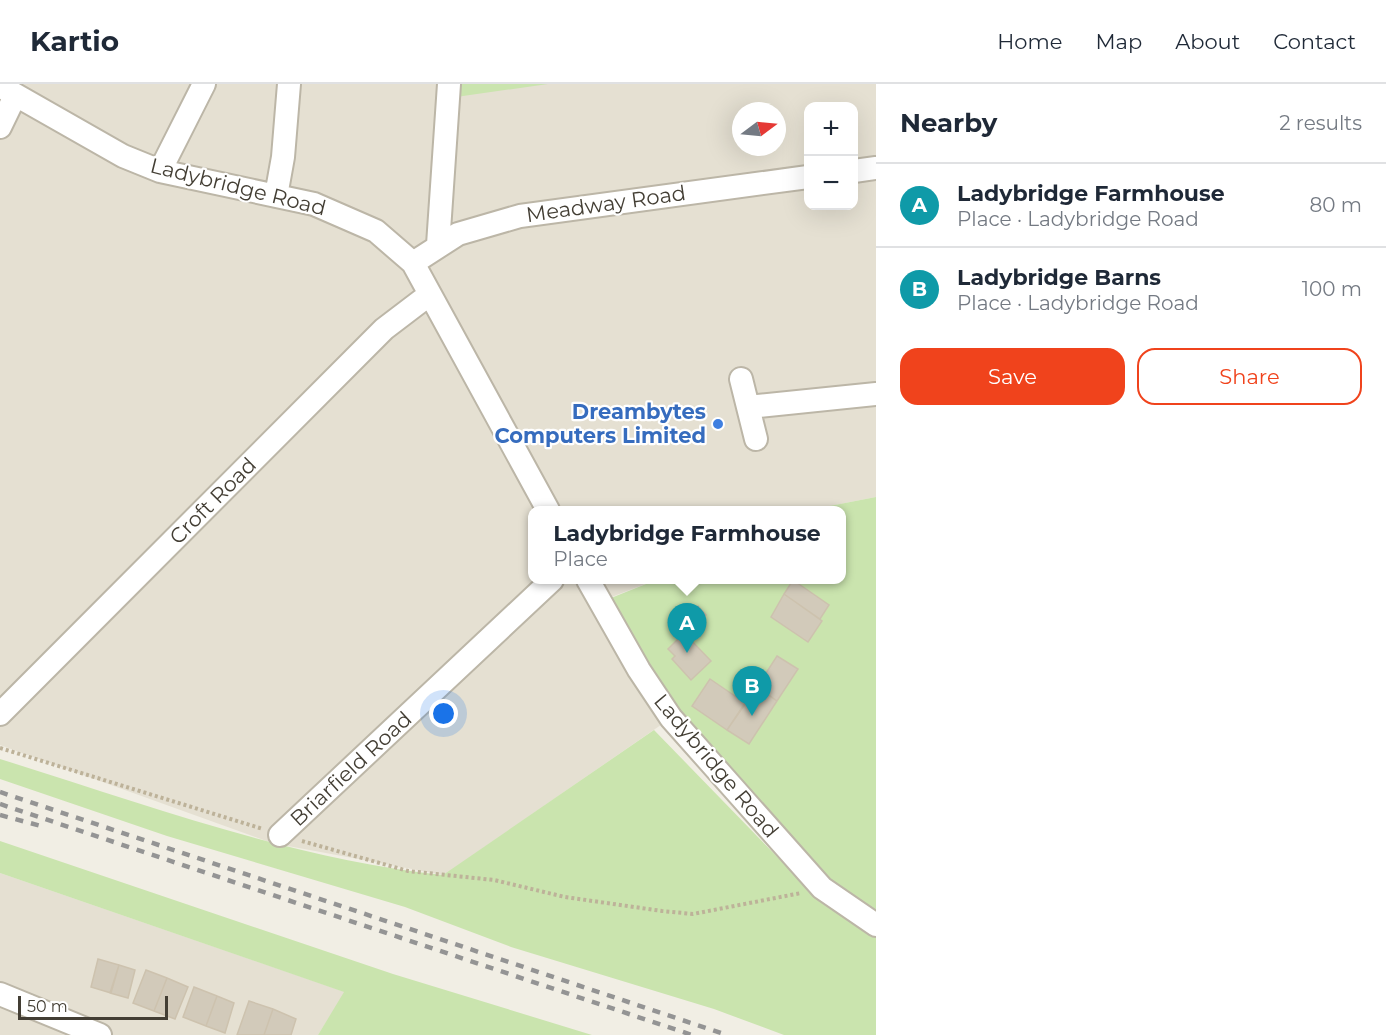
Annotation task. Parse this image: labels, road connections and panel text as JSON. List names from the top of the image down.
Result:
{
  "streets": {
    "street": [
      "Ladybridge Road",
      "Meadway Road",
      "Croft Road",
      "Briarfield Road"
    ]
  },
  "crossings": [
    ["Ladybridge Road", "Meadway Road"],
    ["Ladybridge Road", "Croft Road"]
  ],
  "places": ["Dreambytes Computers Limited"],
  "scale_bar": "50 m",
  "north": "right",
  "page": {
    "header": "Kartio",
    "nav": [
      "Home",
      "Map",
      "About",
      "Contact"
    ],
    "heading": ["Nearby", "2 results"],
    "map_buttons": ["+", "−"],
    "list": [
      {
        "mark": "A",
        "name": "Ladybridge Farmhouse",
        "note": "Place · Ladybridge Road",
        "value": "80 m"
      },
      {
        "mark": "B",
        "name": "Ladybridge Barns",
        "note": "Place · Ladybridge Road",
        "value": "100 m"
      }
    ],
    "buttons": ["Save", "Share"],
    "popup": ["Ladybridge Farmhouse", "Place"],
    "pins": ["A", "B"],
    "scale": "50 m"
  }
}
